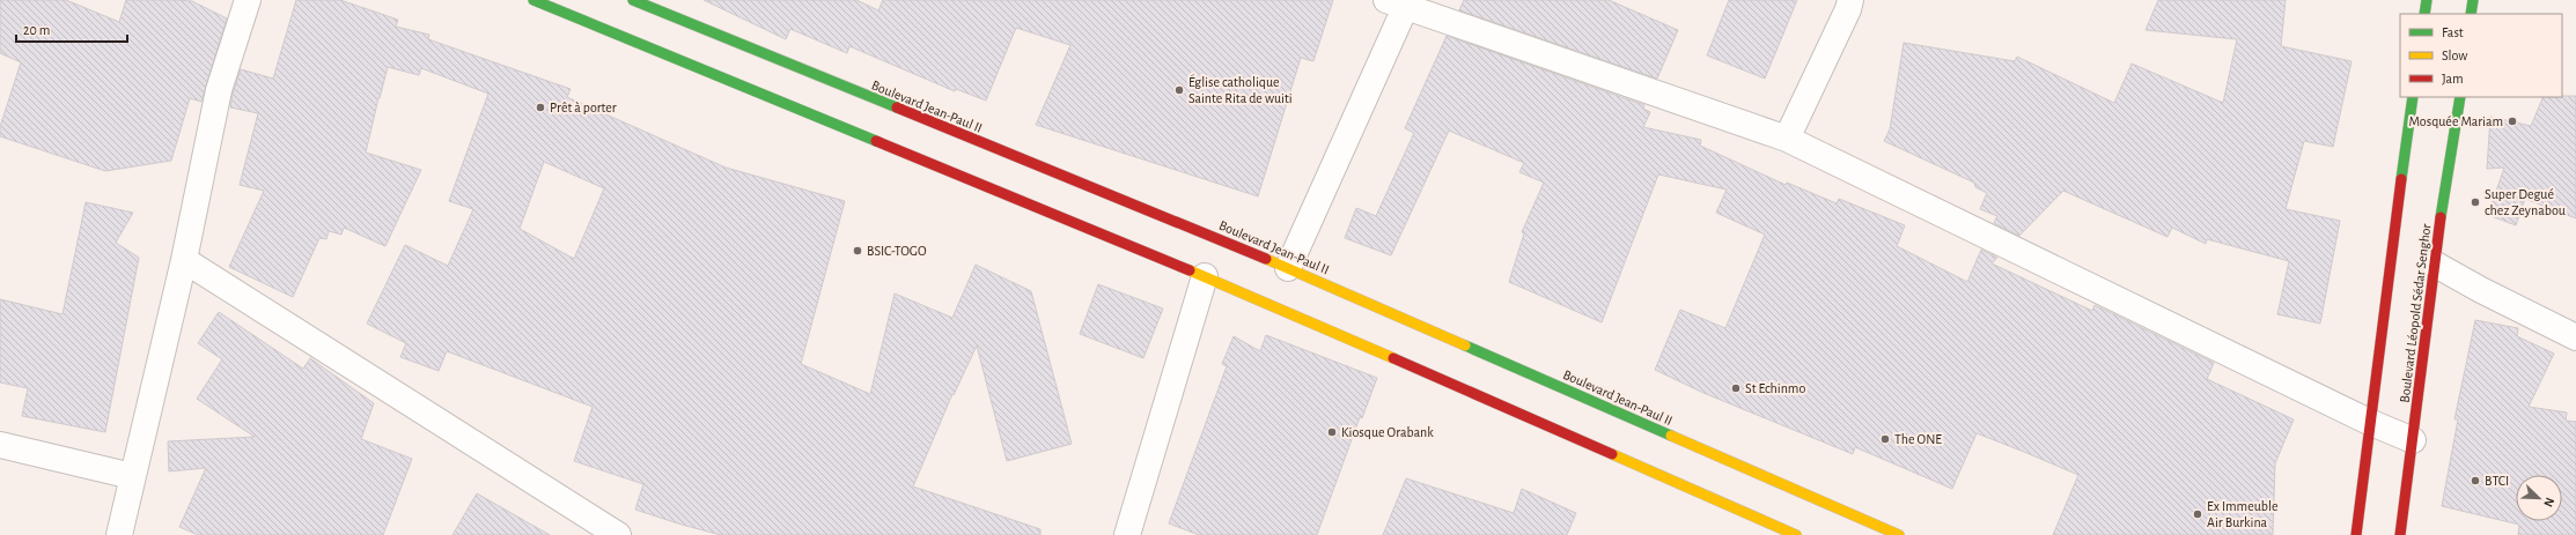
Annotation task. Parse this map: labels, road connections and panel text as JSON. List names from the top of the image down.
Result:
{
  "streets": {
    "main road": ["Boulevard Jean-Paul II", "Boulevard Léopold Sédar Senghor"]
  },
  "places": [
    "Église catholique Sainte Rita de wuiti",
    "Prêt à porter",
    "Mosquée Mariam",
    "Super Degué chez Zeynabou",
    "BSIC-TOGO",
    "St Echinmo",
    "Kiosque Orabank",
    "The ONE",
    "BTCI",
    "Ex Immeuble Air Burkina"
  ],
  "legend": ["Fast", "Slow", "Jam"],
  "scale_bar": "20 m",
  "north": "bottom right"
}
